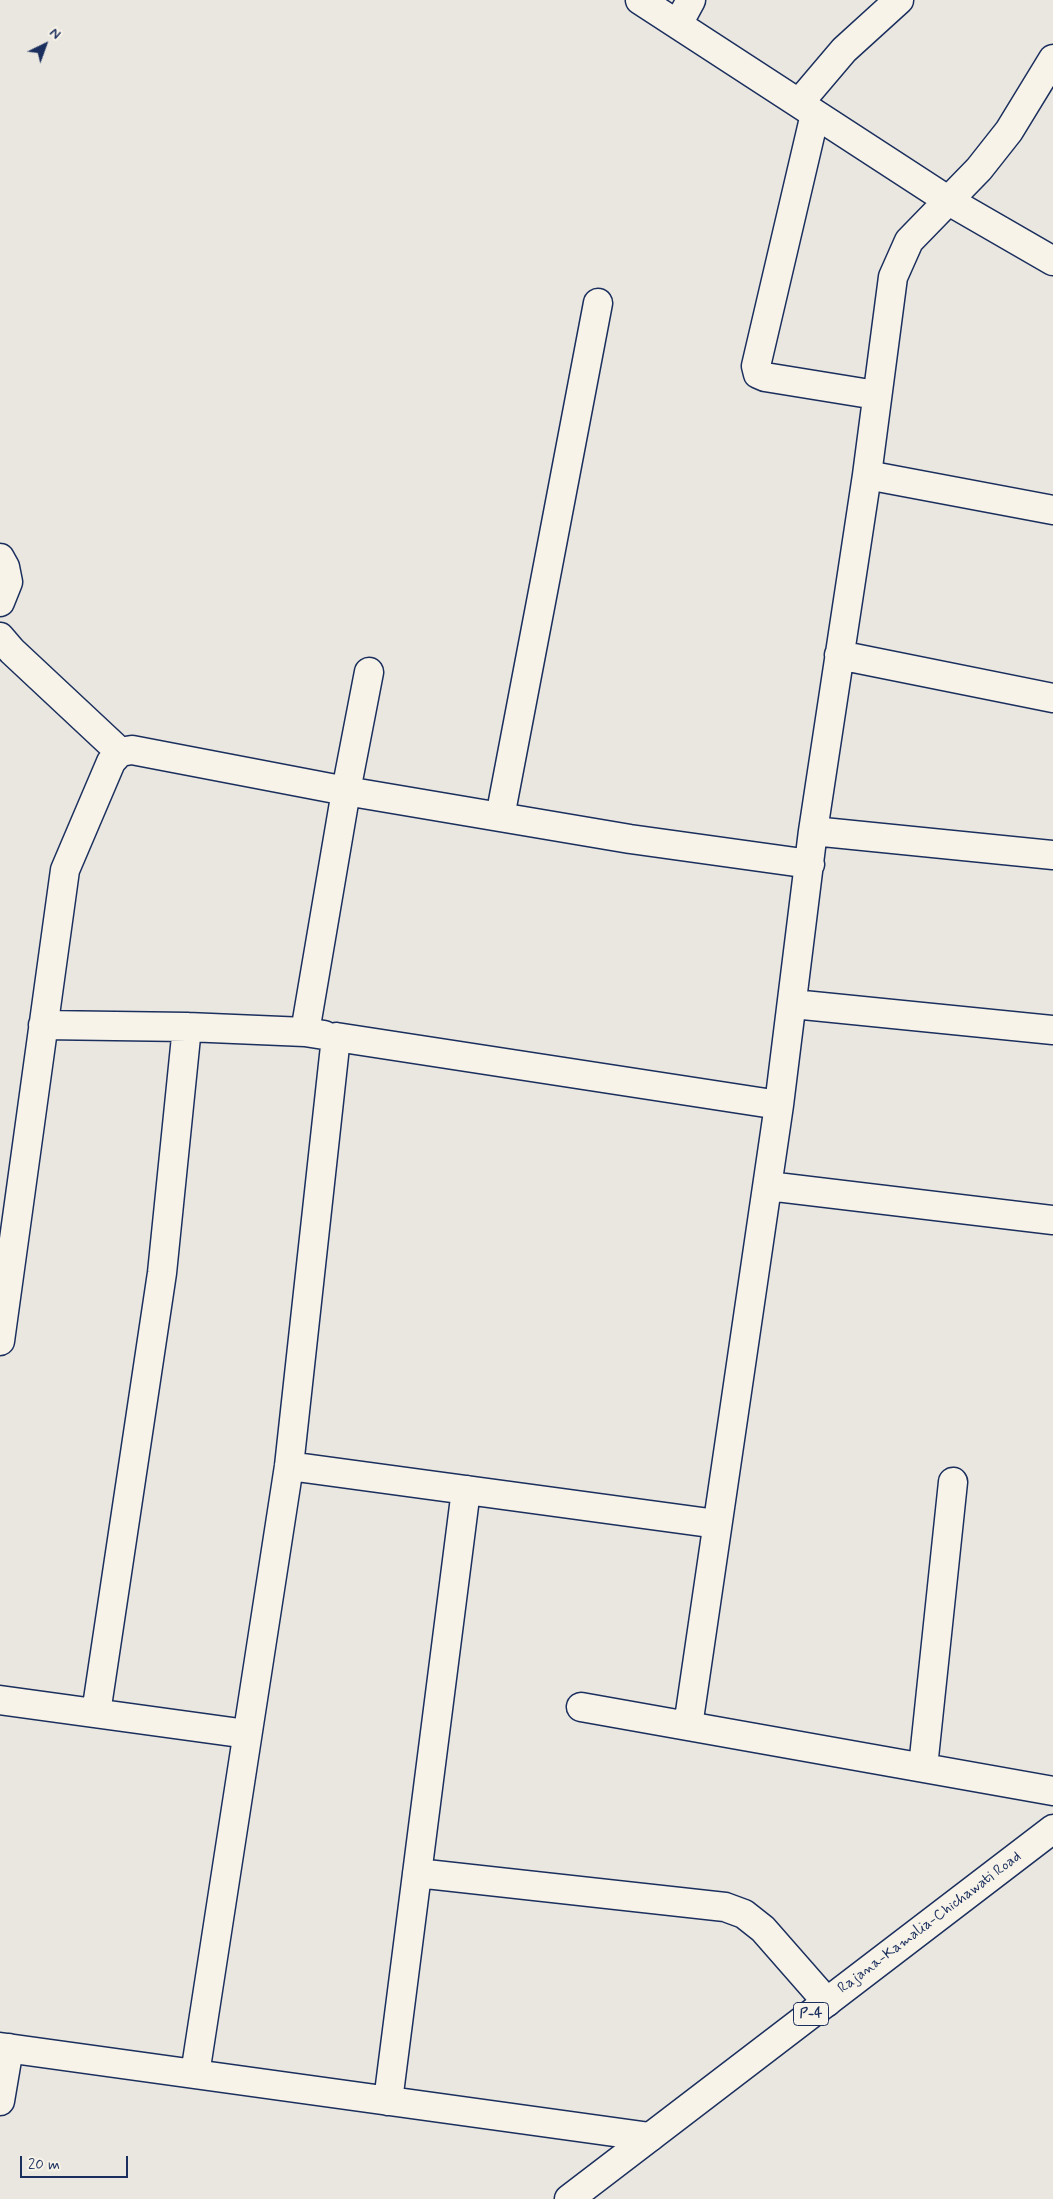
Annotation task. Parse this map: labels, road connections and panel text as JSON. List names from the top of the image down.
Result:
{
  "streets": {
    "street": ["Rajana-Kamalia-Chichawati Road", "P-4"]
  },
  "scale_bar": "20 m",
  "north": "top right"
}
